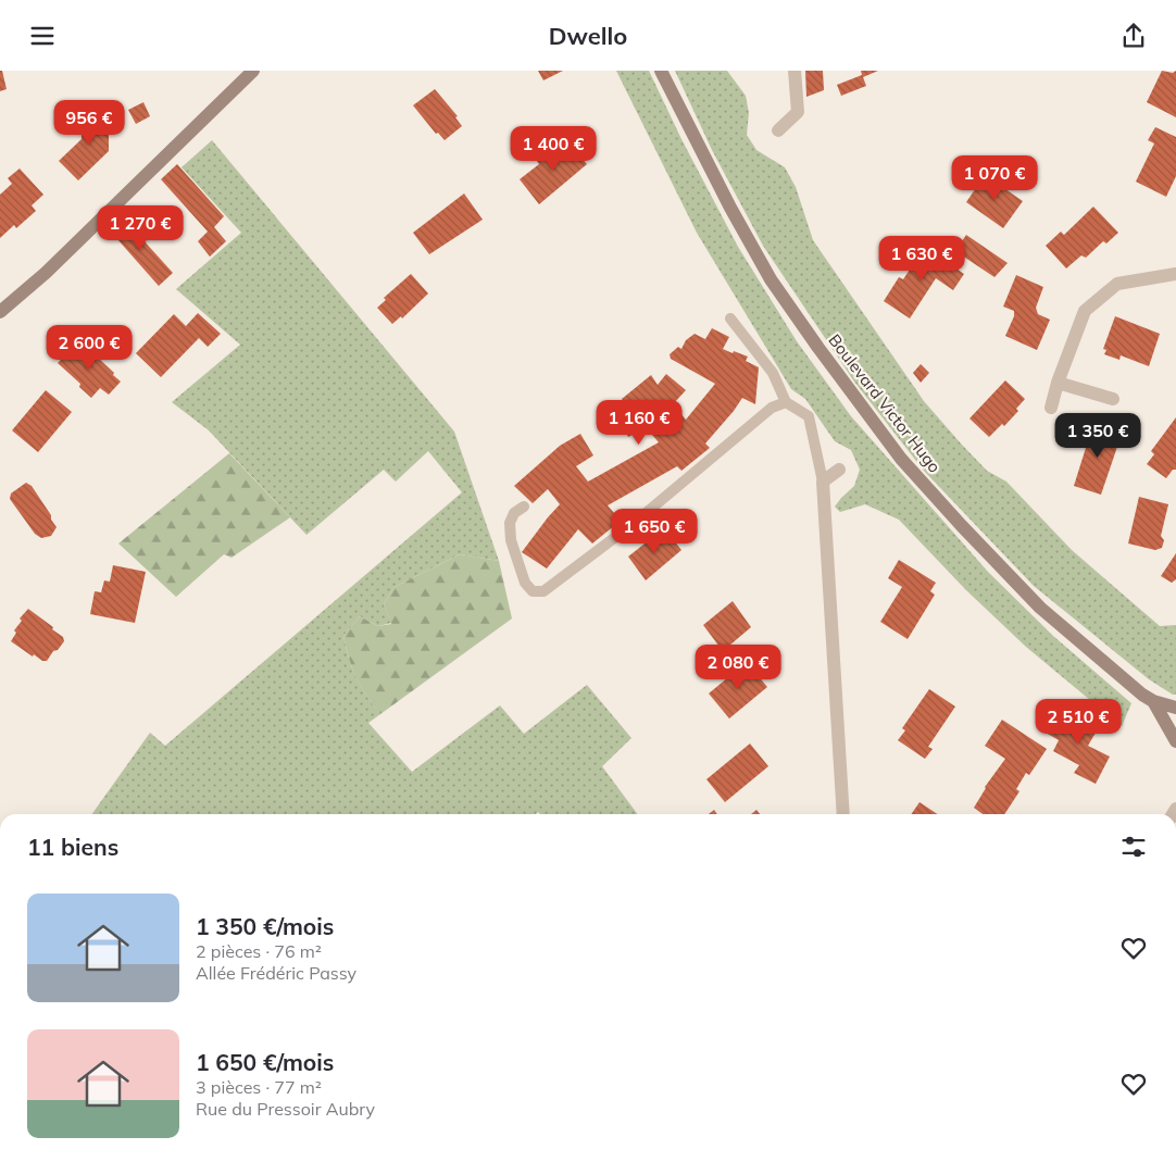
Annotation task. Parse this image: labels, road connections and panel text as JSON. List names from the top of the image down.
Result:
{
  "streets": {
    "main road": ["Boulevard Victor Hugo"]
  },
  "page": {
    "header": "Dwello",
    "price": [
      "956 €",
      "1 400 €",
      "1 070 €",
      "1 270 €",
      "1 630 €",
      "2 600 €",
      "1 160 €",
      "1 350 €",
      "1 650 €",
      "2 080 €",
      "2 510 €"
    ],
    "heading": "11 biens",
    "list": [
      {
        "name": "1 350 €/mois",
        "note": "2 pièces · 76 m² · Allée Frédéric Passy"
      },
      {
        "name": "1 650 €/mois",
        "note": "3 pièces · 77 m² · Rue du Pressoir Aubry"
      }
    ]
  }
}
